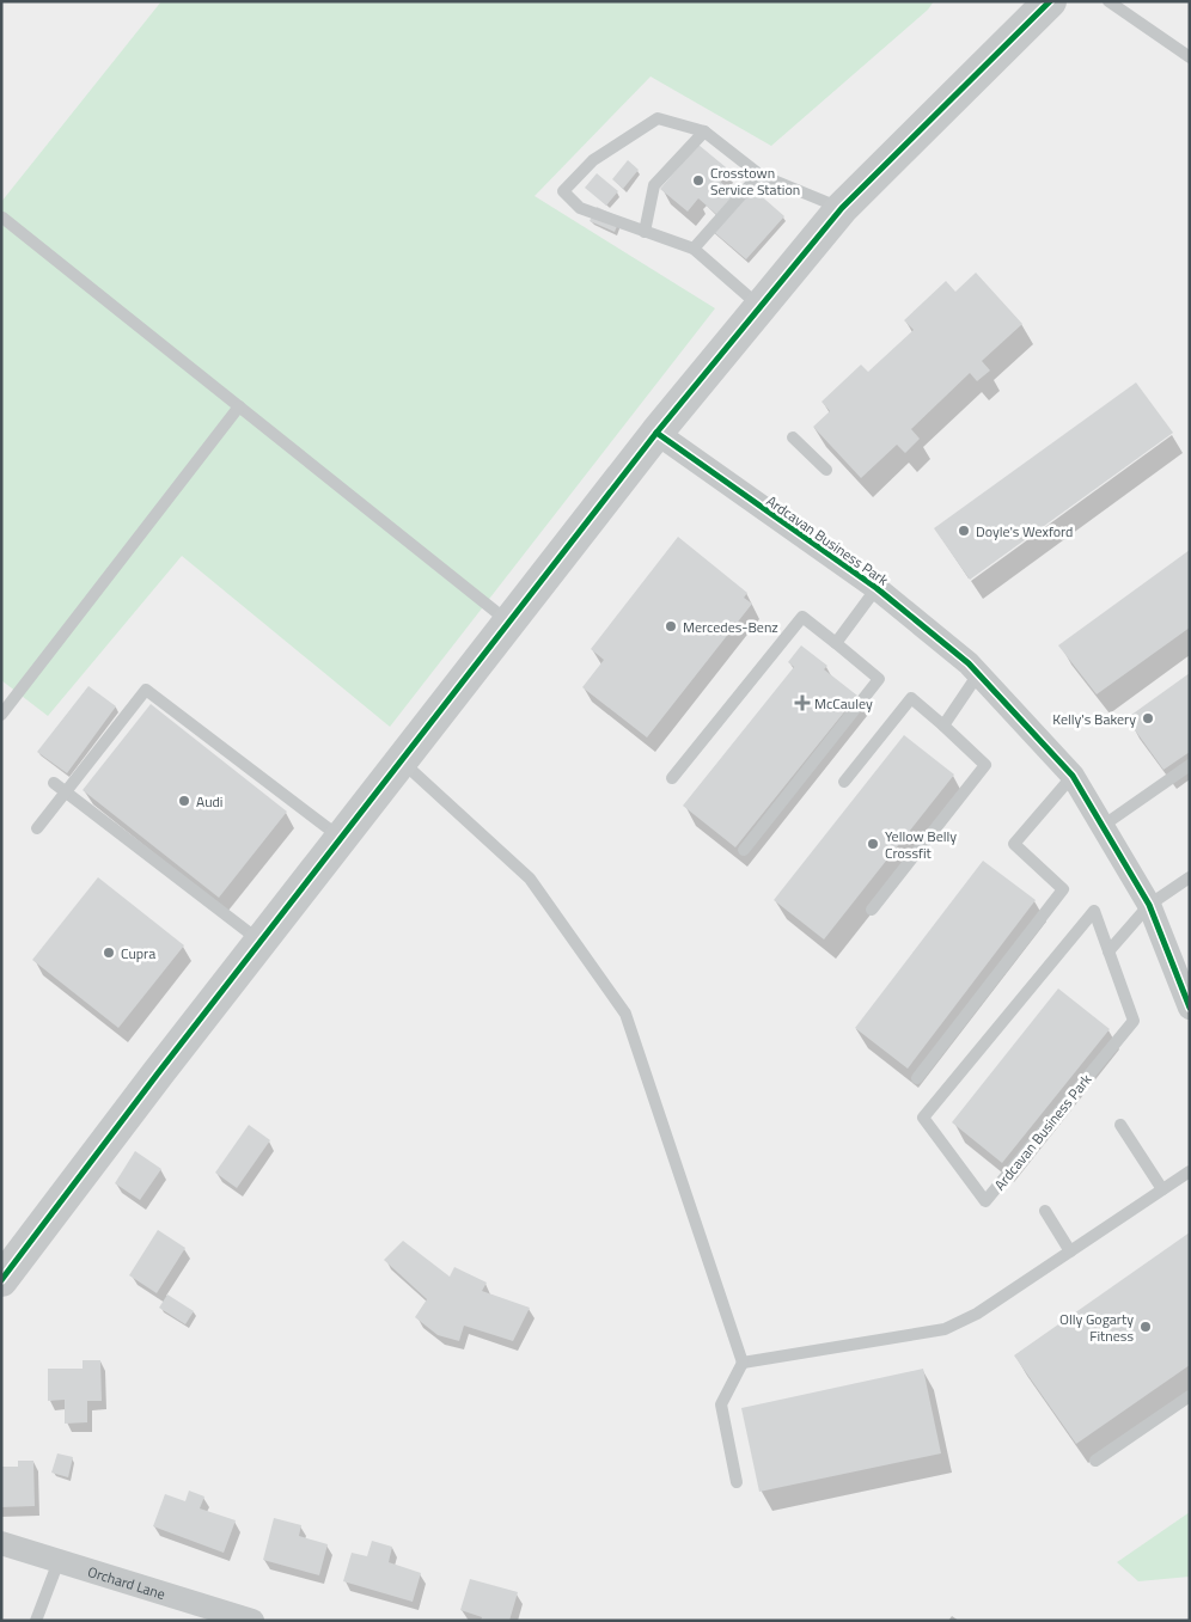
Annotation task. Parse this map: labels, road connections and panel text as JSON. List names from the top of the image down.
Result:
{
  "streets": {
    "street": ["Ardcavan Business Park", "Orchard Lane"]
  },
  "places": {
    "other": [
      "Crosstown Service Station",
      "Doyle's Wexford",
      "Mercedes-Benz",
      "Kelly's Bakery",
      "Audi",
      "Yellow Belly Crossfit",
      "Cupra",
      "Olly Gogarty Fitness"
    ],
    "health": ["McCauley"]
  }
}
